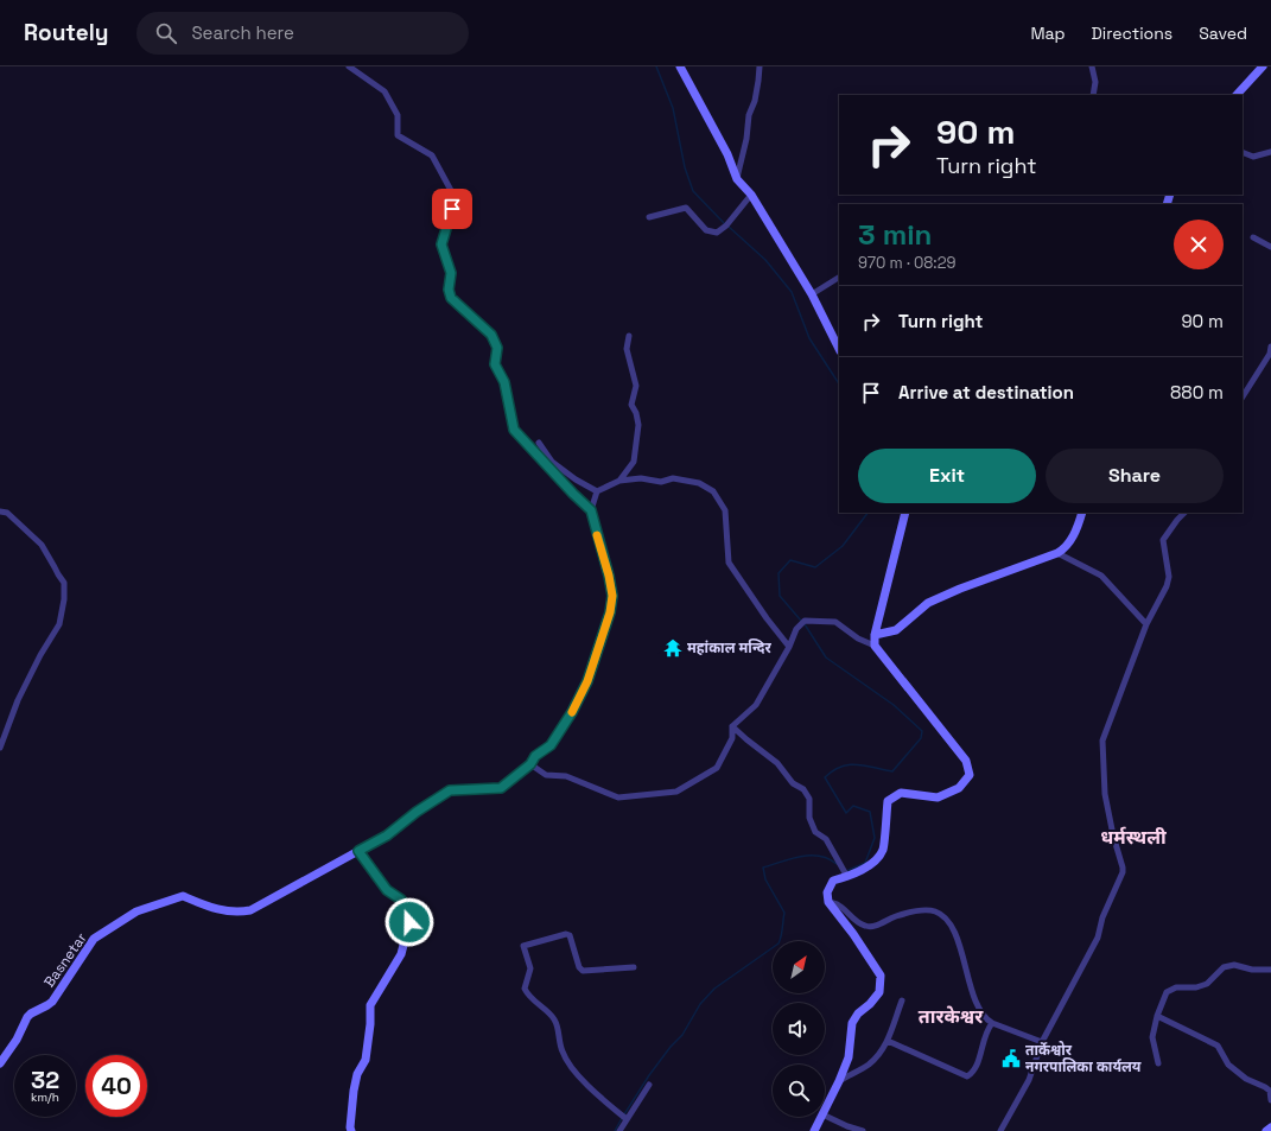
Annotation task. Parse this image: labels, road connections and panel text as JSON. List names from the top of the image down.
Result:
{
  "streets": {
    "street": ["Basnetar"]
  },
  "districts": ["धर्मस्थली", "तारकेश्वर"],
  "places": {
    "temple": ["महांकाल मन्दिर"],
    "public building": ["तार्केश्वोर नगरपालिका कार्यलय"]
  },
  "north": "top right",
  "page": {
    "header": "Routely",
    "search": "Search here",
    "nav": ["Map", "Directions", "Saved"],
    "turn": ["90 m", "Turn right"],
    "heading": ["3 min", "970 m · 08:29"],
    "list": [
      {
        "name": "Turn right",
        "value": "90 m"
      },
      {
        "name": "Arrive at destination",
        "value": "880 m"
      }
    ],
    "buttons": ["Exit", "Share"],
    "speed": "32 km/h",
    "limit": "40"
  }
}
